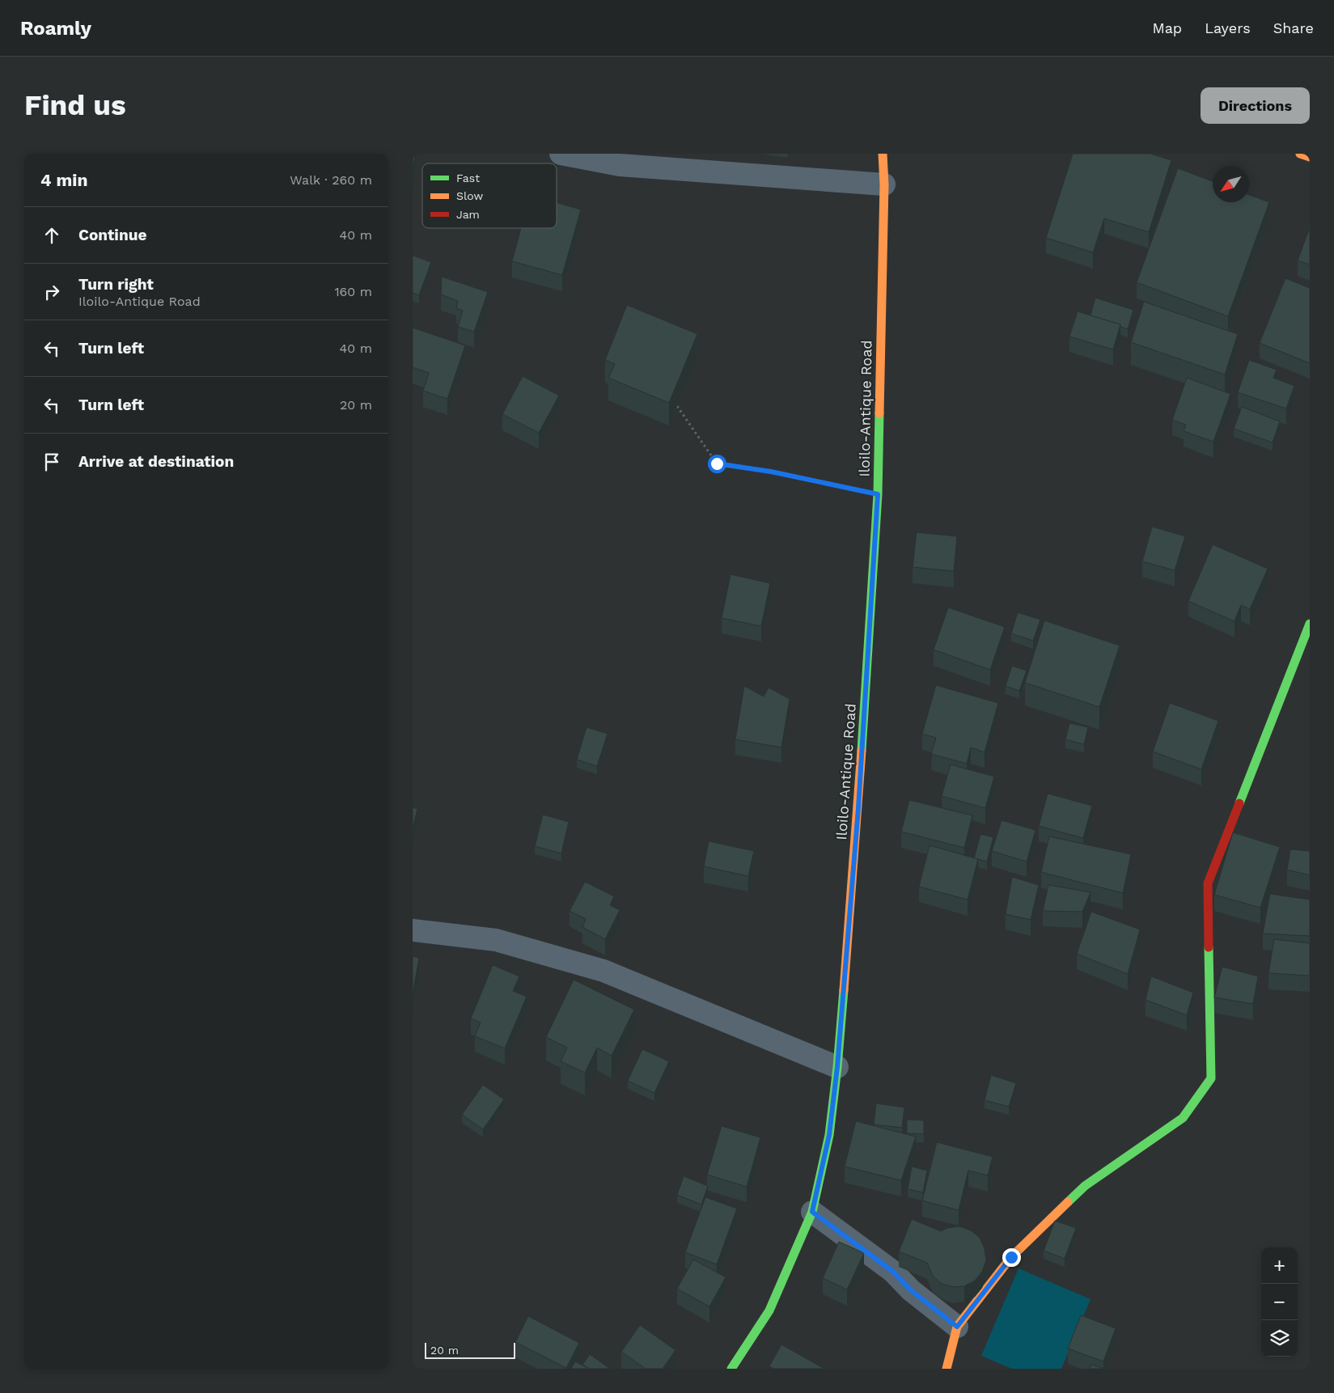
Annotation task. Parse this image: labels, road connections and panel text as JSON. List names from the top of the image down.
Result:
{
  "streets": {
    "main road": ["Iloilo-Antique Road"]
  },
  "legend": ["Fast", "Slow", "Jam"],
  "scale_bar": "20 m",
  "north": "bottom left",
  "page": {
    "header": "Roamly",
    "nav": ["Map", "Layers", "Share"],
    "buttons": "Directions",
    "title": "Find us",
    "heading": ["4 min", "Walk · 260 m"],
    "list": [
      ["Continue", "40 m"],
      ["Turn right", "Iloilo-Antique Road", "160 m"],
      ["Turn left", "40 m"],
      ["Turn left", "20 m"],
      "Arrive at destination"
    ],
    "map_buttons": ["+", "−"],
    "scale": "20 m"
  }
}
